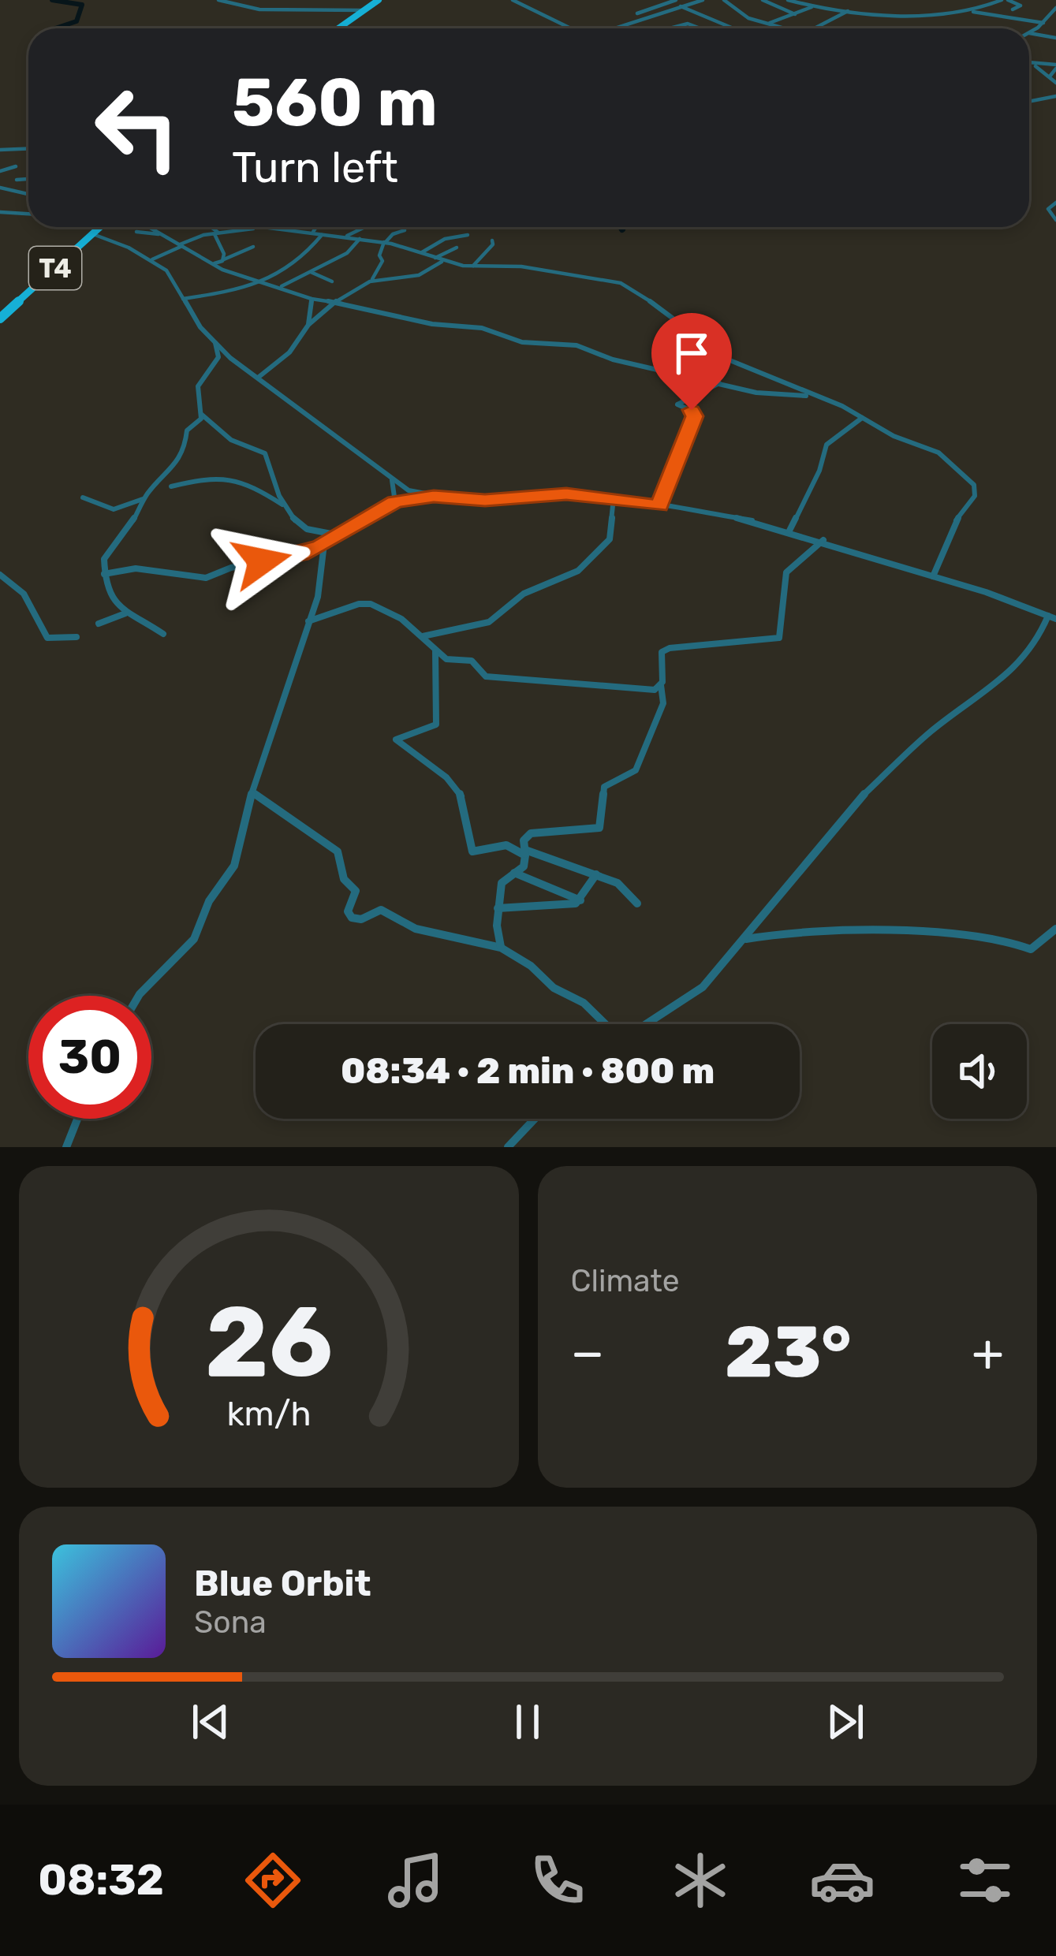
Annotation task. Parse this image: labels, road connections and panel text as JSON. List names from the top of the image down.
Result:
{
  "streets": {
    "highway": ["T4"]
  },
  "page": {
    "turn": ["560 m", "Turn left"],
    "limit": "30",
    "trip": "08:34 · 2 min · 800 m",
    "tile": "Climate",
    "heat": ["−", "23°", "+"],
    "song": ["Blue Orbit", "Sona"],
    "tabs": "08:32",
    "gauge": ["26", "km/h"]
  }
}
